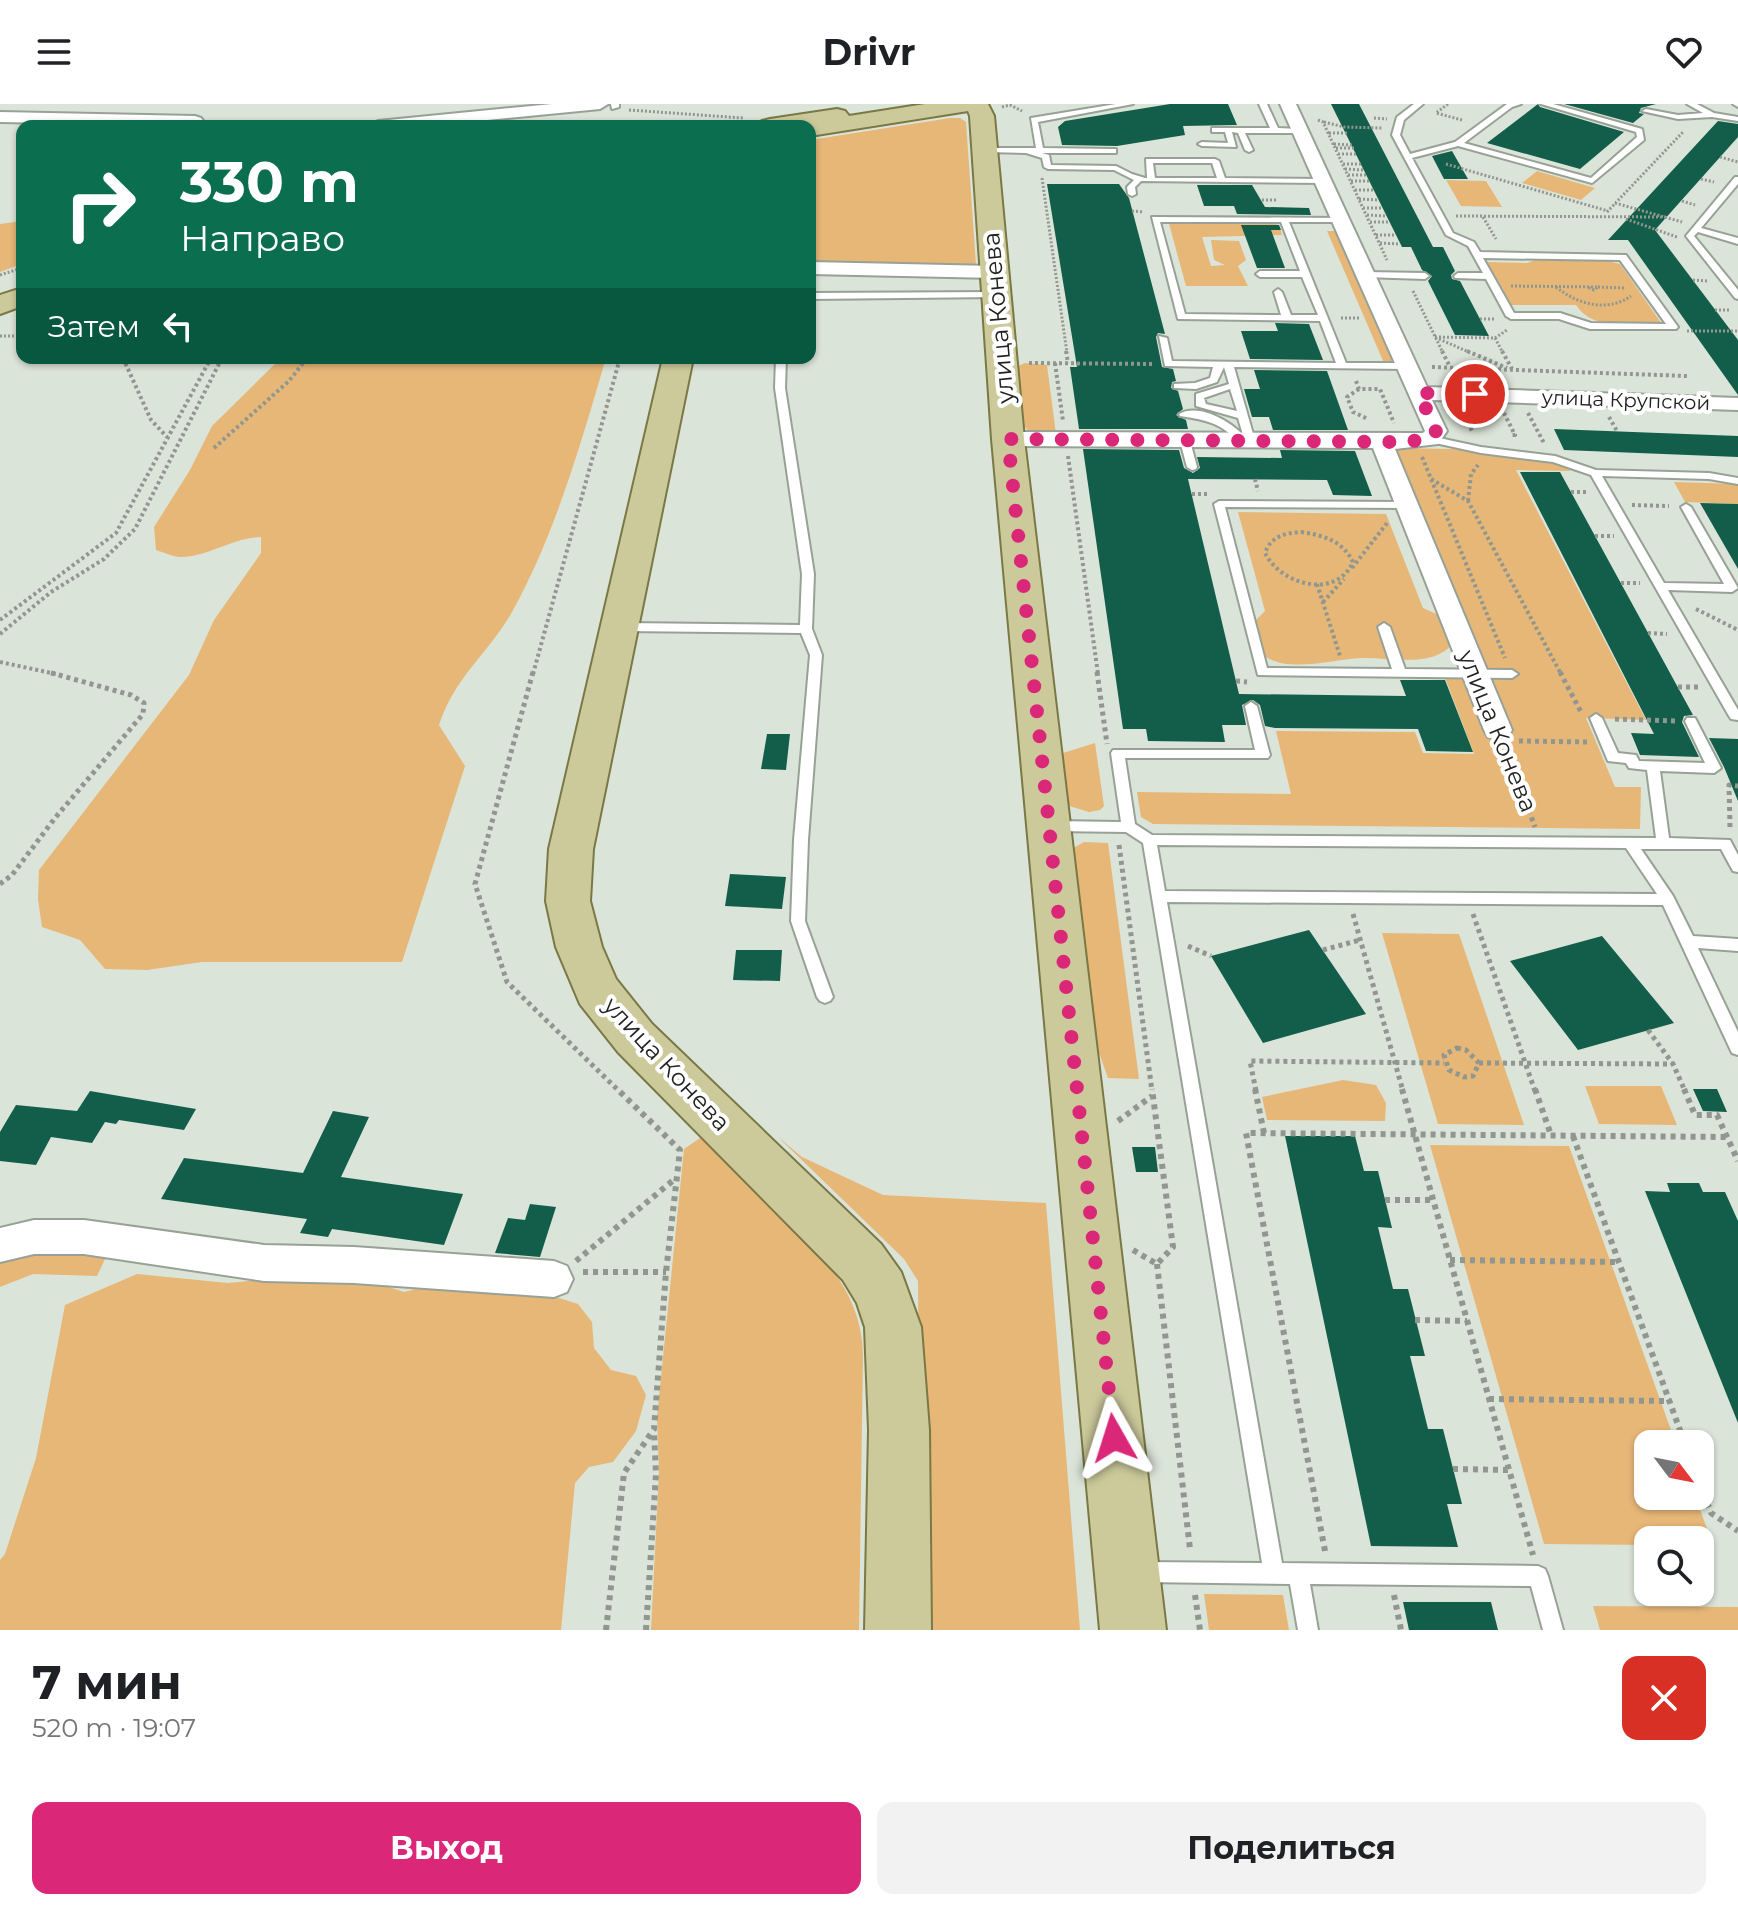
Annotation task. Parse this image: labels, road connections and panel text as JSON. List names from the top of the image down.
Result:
{
  "streets": {
    "main road": ["улица Конева"],
    "street": ["улица Крупской"]
  },
  "north": "bottom right",
  "page": {
    "header": "Drivr",
    "turn": ["330 m", "Направо"],
    "then": "Затем",
    "heading": ["7 мин", "520 m · 19:07"],
    "buttons": ["Выход", "Поделиться"]
  }
}
